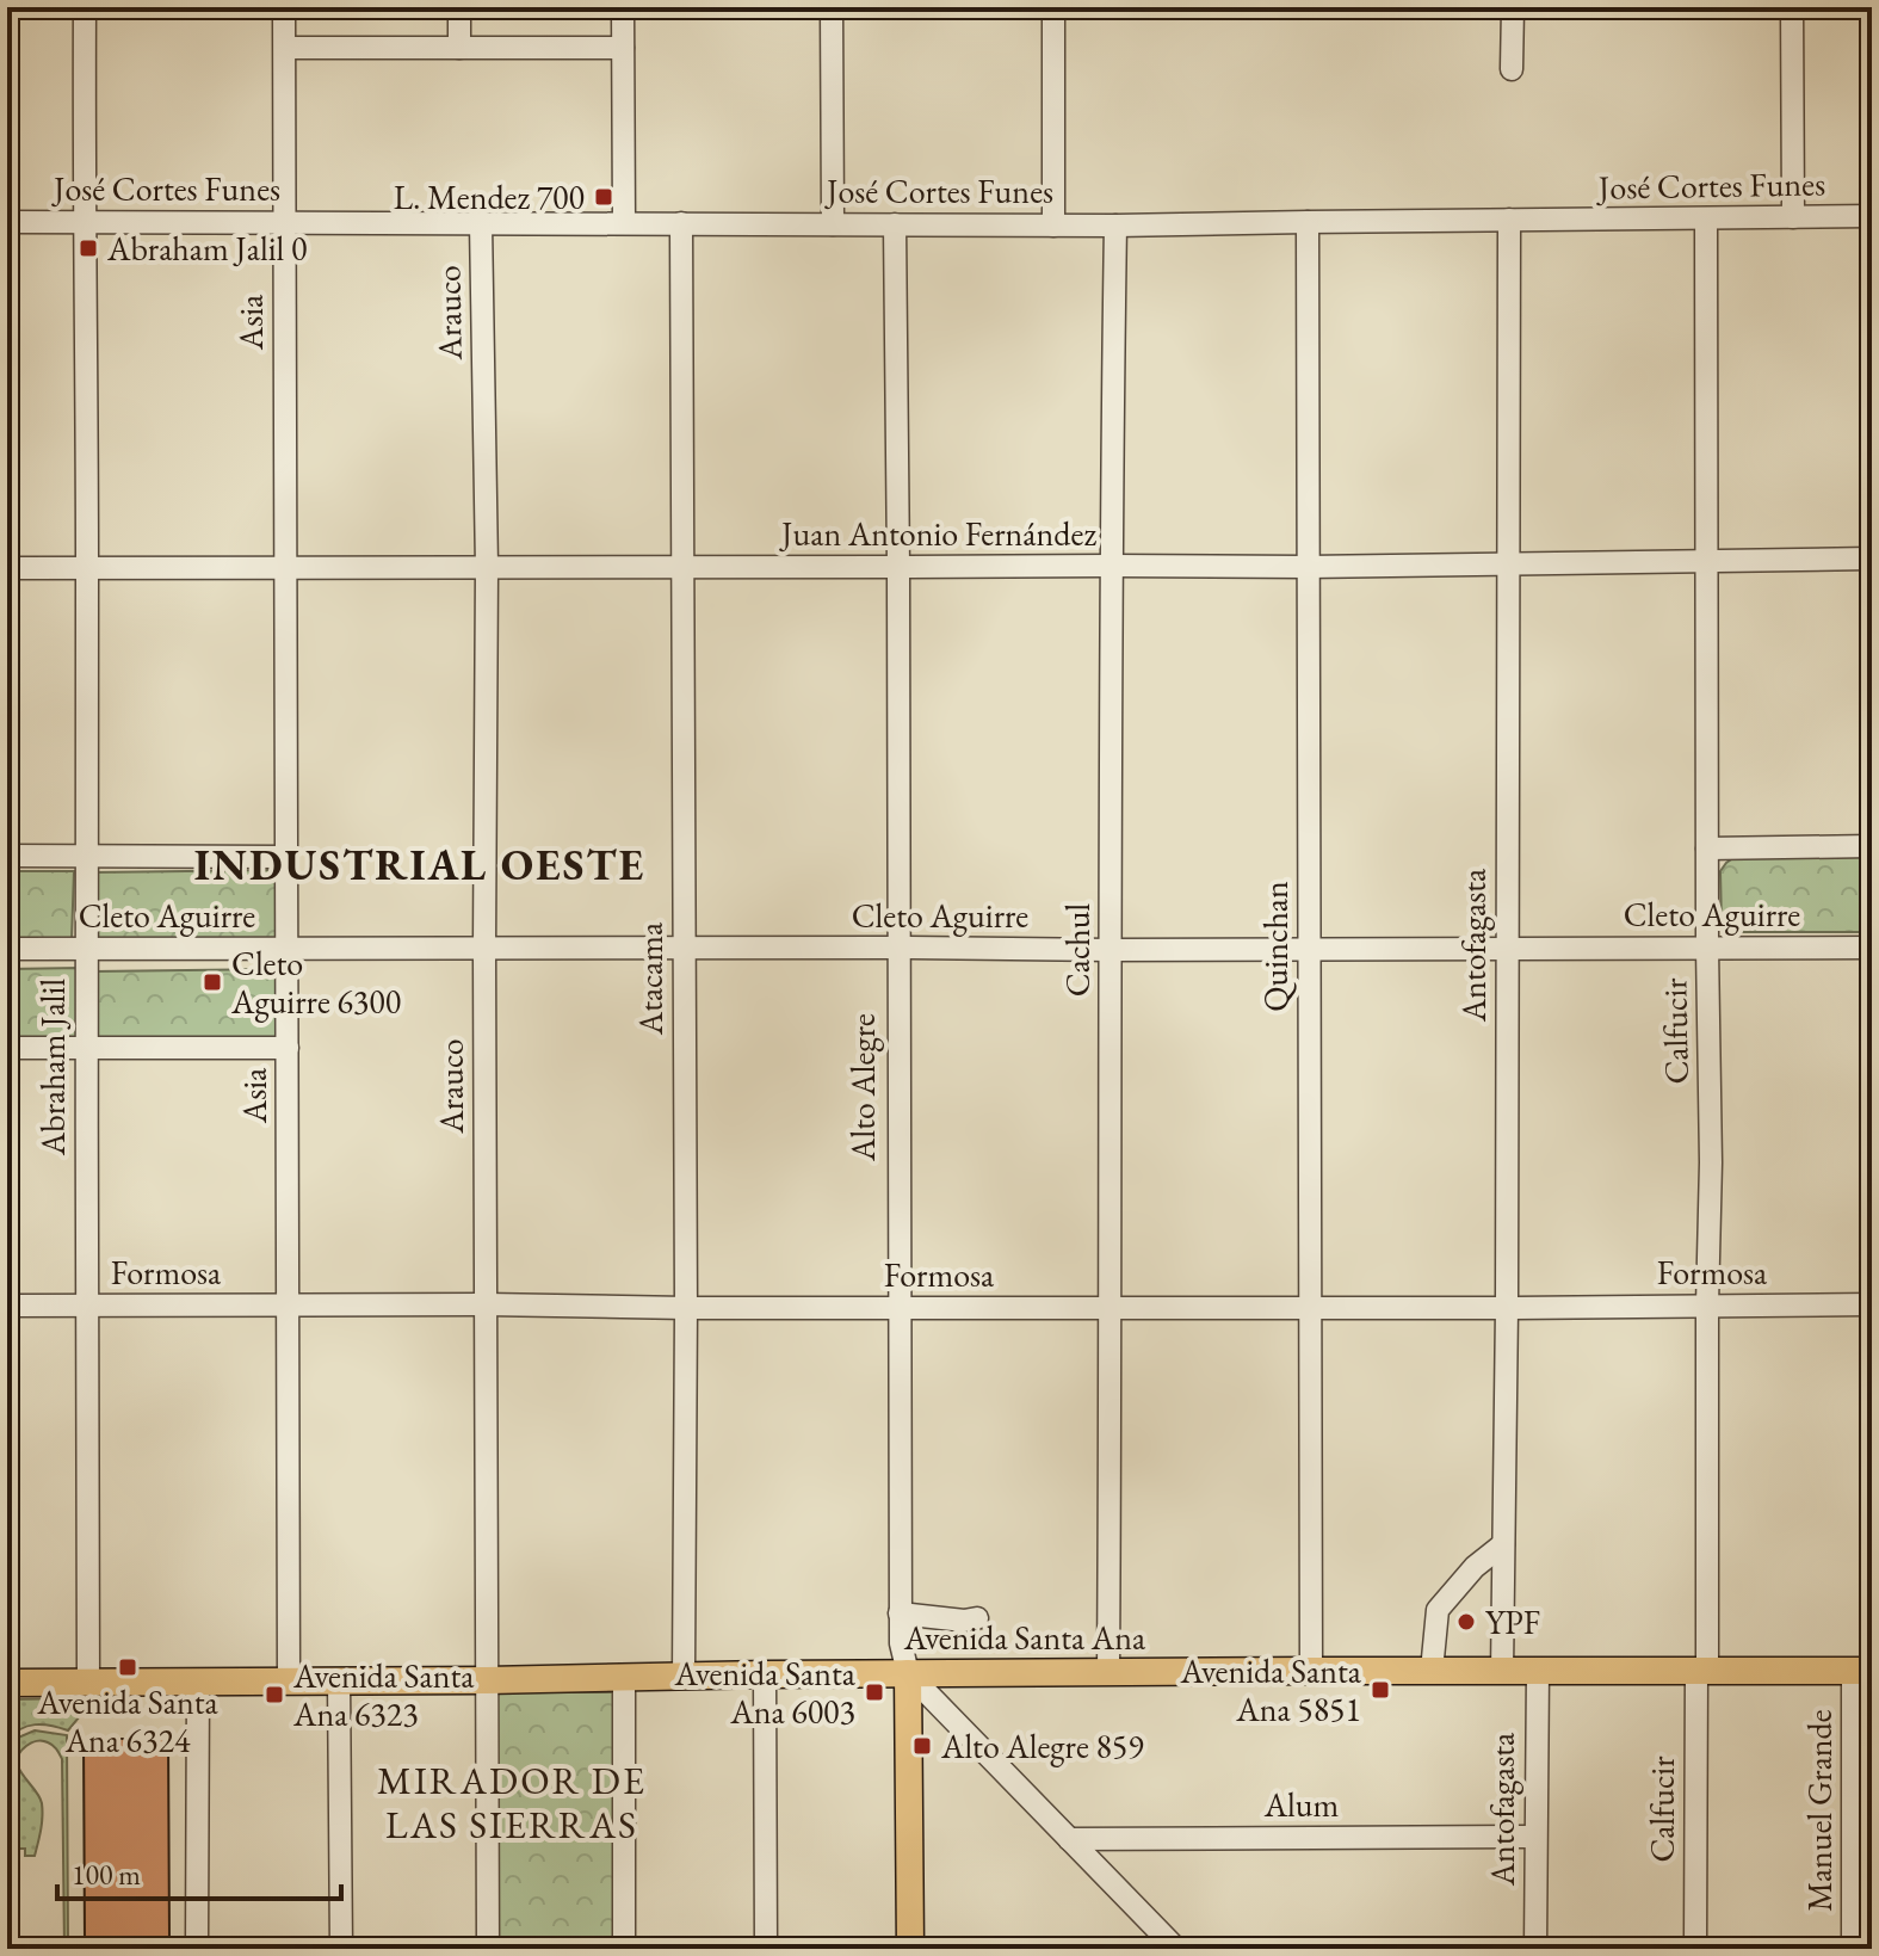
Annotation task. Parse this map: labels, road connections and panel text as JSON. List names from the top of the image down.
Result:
{
  "streets": {
    "main road": ["Alto Alegre", "Avenida Santa Ana"],
    "street": [
      "José Cortes Funes",
      "Arauco",
      "Asia",
      "Juan Antonio Fernández",
      "Cleto Aguirre",
      "Antofagasta",
      "Quinchan",
      "Cachul",
      "Atacama",
      "Calfucir",
      "Abraham Jalil",
      "Formosa",
      "Alum",
      "Manuel Grande"
    ]
  },
  "crossings": [
    ["José Cortes Funes", "Arauco"],
    ["José Cortes Funes", "Asia"],
    ["José Cortes Funes", "Antofagasta"],
    ["José Cortes Funes", "Quinchan"],
    ["José Cortes Funes", "Cachul"],
    ["José Cortes Funes", "Atacama"],
    ["José Cortes Funes", "Calfucir"],
    ["José Cortes Funes", "Abraham Jalil"],
    ["José Cortes Funes", "Alto Alegre"],
    ["Arauco", "Juan Antonio Fernández"],
    ["Arauco", "Cleto Aguirre"],
    ["Arauco", "Formosa"],
    ["Arauco", "Avenida Santa Ana"],
    ["Asia", "Juan Antonio Fernández"],
    ["Asia", "Cleto Aguirre"],
    ["Asia", "Formosa"],
    ["Asia", "Avenida Santa Ana"],
    ["Juan Antonio Fernández", "Antofagasta"],
    ["Juan Antonio Fernández", "Quinchan"],
    ["Juan Antonio Fernández", "Cachul"],
    ["Juan Antonio Fernández", "Atacama"],
    ["Juan Antonio Fernández", "Calfucir"],
    ["Juan Antonio Fernández", "Abraham Jalil"],
    ["Juan Antonio Fernández", "Alto Alegre"],
    ["Cleto Aguirre", "Antofagasta"],
    ["Cleto Aguirre", "Quinchan"],
    ["Cleto Aguirre", "Cachul"],
    ["Cleto Aguirre", "Atacama"],
    ["Cleto Aguirre", "Calfucir"],
    ["Cleto Aguirre", "Abraham Jalil"],
    ["Cleto Aguirre", "Alto Alegre"],
    ["Antofagasta", "Formosa"],
    ["Antofagasta", "Avenida Santa Ana"],
    ["Antofagasta", "Alum"],
    ["Quinchan", "Formosa"],
    ["Quinchan", "Avenida Santa Ana"],
    ["Cachul", "Formosa"],
    ["Cachul", "Avenida Santa Ana"],
    ["Atacama", "Formosa"],
    ["Atacama", "Avenida Santa Ana"],
    ["Calfucir", "Formosa"],
    ["Calfucir", "Avenida Santa Ana"],
    ["Abraham Jalil", "Formosa"],
    ["Abraham Jalil", "Avenida Santa Ana"],
    ["Alto Alegre", "Formosa"],
    ["Alto Alegre", "Avenida Santa Ana"],
    ["Avenida Santa Ana", "Manuel Grande"]
  ],
  "districts": ["INDUSTRIAL OESTE", "MIRADOR DE LAS SIERRAS"],
  "places": {
    "transit": [
      "L. Mendez 700",
      "Abraham Jalil 0",
      "Cleto Aguirre 6300",
      "Avenida Santa Ana 6324",
      "Avenida Santa Ana 5851",
      "Avenida Santa Ana 6003",
      "Avenida Santa Ana 6323",
      "Alto Alegre 859"
    ],
    "other": ["YPF"]
  },
  "scale_bar": "100 m"
}
